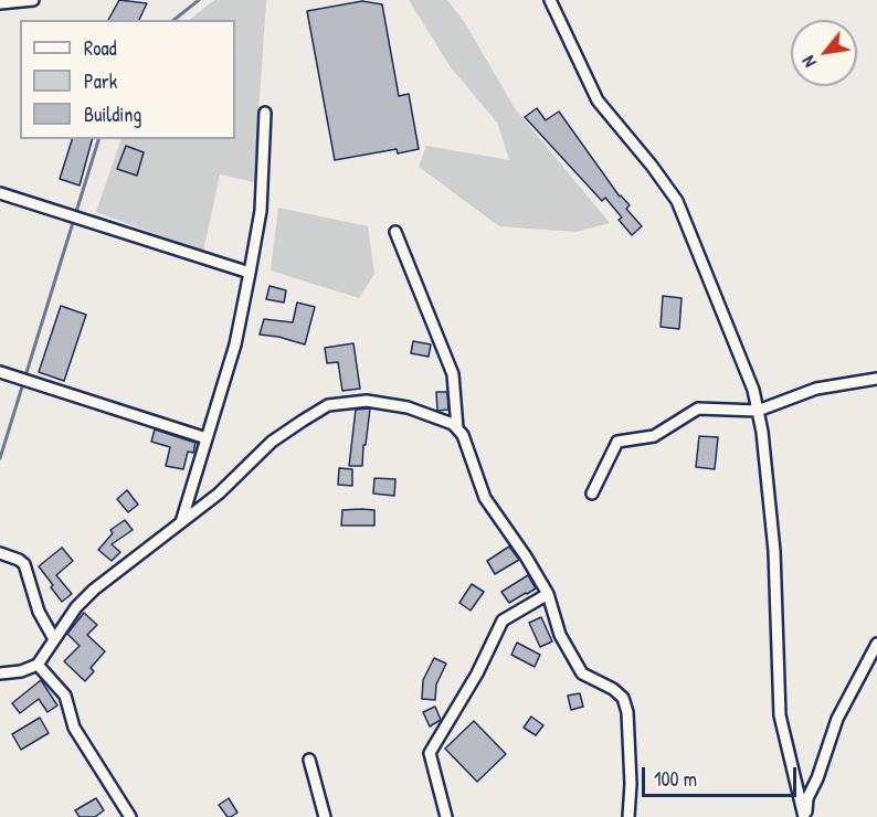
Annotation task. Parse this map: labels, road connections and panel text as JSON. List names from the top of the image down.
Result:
{
  "legend": ["Road", "Park", "Building"],
  "scale_bar": "100 m",
  "north": "bottom left"
}
